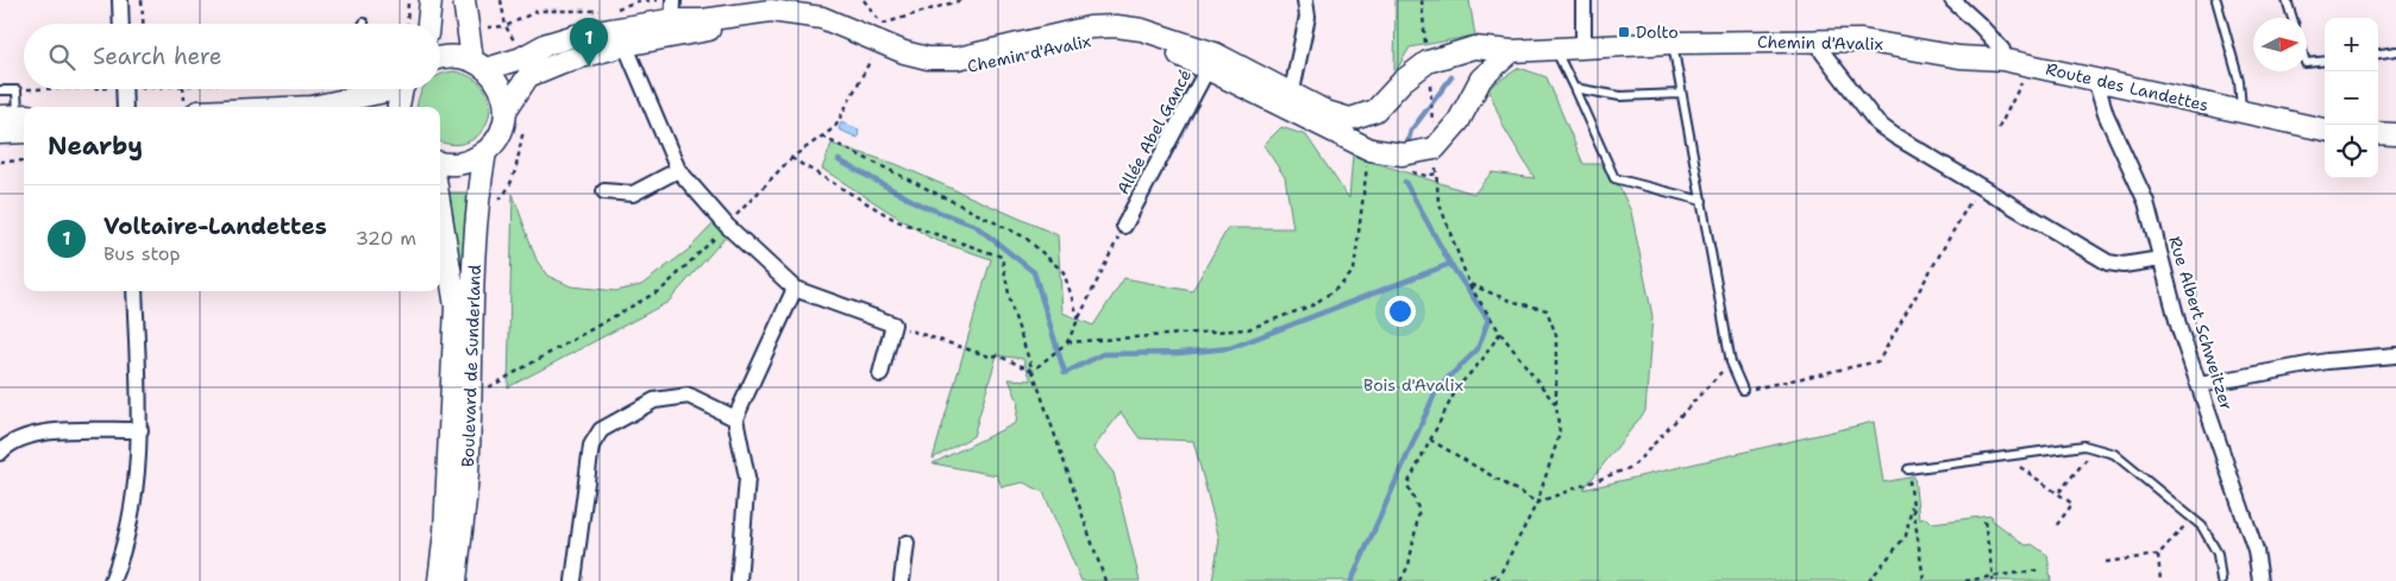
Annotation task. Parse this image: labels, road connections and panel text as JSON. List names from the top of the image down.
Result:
{
  "streets": {
    "street": [
      "Chemin d'Avalix",
      "Route des Landettes",
      "Allée Abel Gancé",
      "Rue Albert Schweitzer",
      "Boulevard de Sunderland"
    ]
  },
  "crossings": [
    ["Chemin d'Avalix", "Route des Landettes"],
    ["Chemin d'Avalix", "Allée Abel Gancé"],
    ["Chemin d'Avalix", "Boulevard de Sunderland"],
    ["Route des Landettes", "Rue Albert Schweitzer"]
  ],
  "parks": ["Bois d'Avalix"],
  "places": {
    "transit": ["Dolto"]
  },
  "north": "right",
  "page": {
    "map_buttons": ["+", "−"],
    "pins": "1",
    "search": "Search here",
    "heading": "Nearby",
    "list": [
      {
        "mark": "1",
        "name": "Voltaire-Landettes",
        "note": "Bus stop",
        "value": "320 m"
      }
    ]
  }
}
